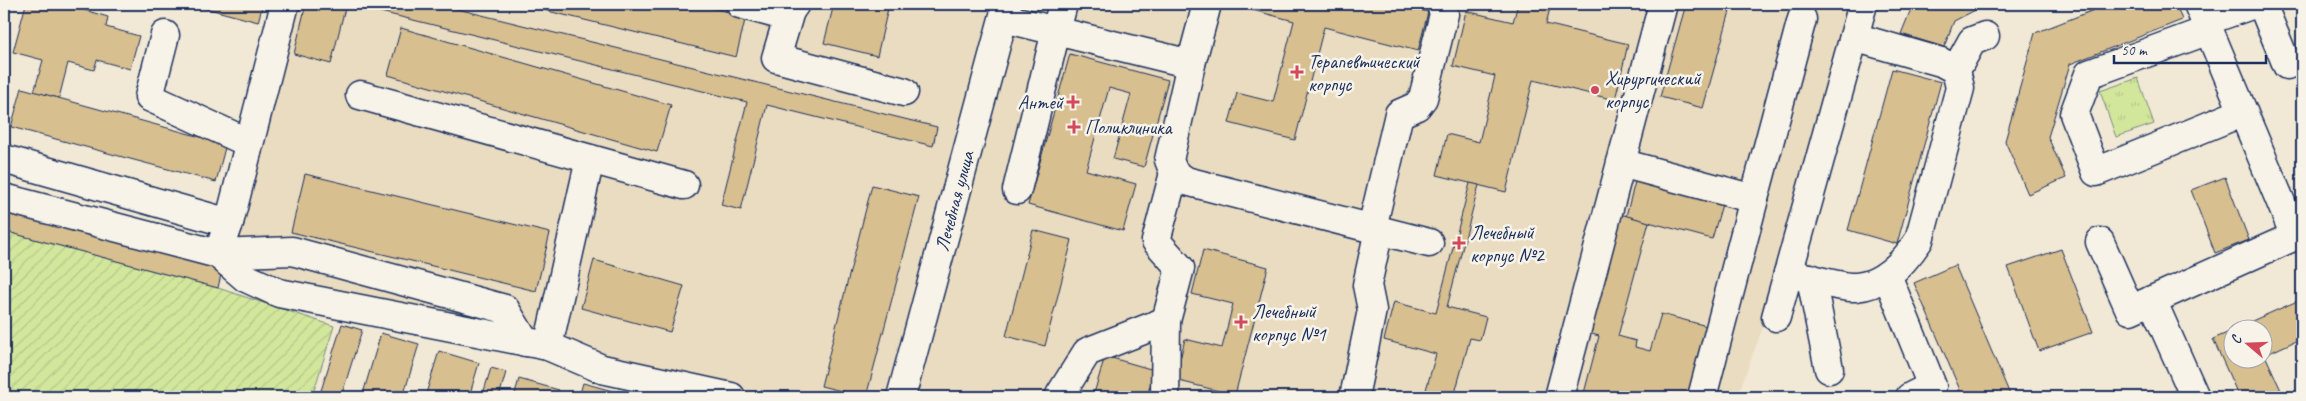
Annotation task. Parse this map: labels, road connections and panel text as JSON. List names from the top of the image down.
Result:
{
  "streets": {
    "street": ["Лечебная улица"]
  },
  "places": {
    "health": [
      "Терапевтический корпус",
      "Антей",
      "Поликлиника",
      "Лечебный корпус №2",
      "Лечебный корпус №1"
    ],
    "other": ["Хирургический корпус"]
  },
  "scale_bar": "50 m",
  "north": "left"
}
